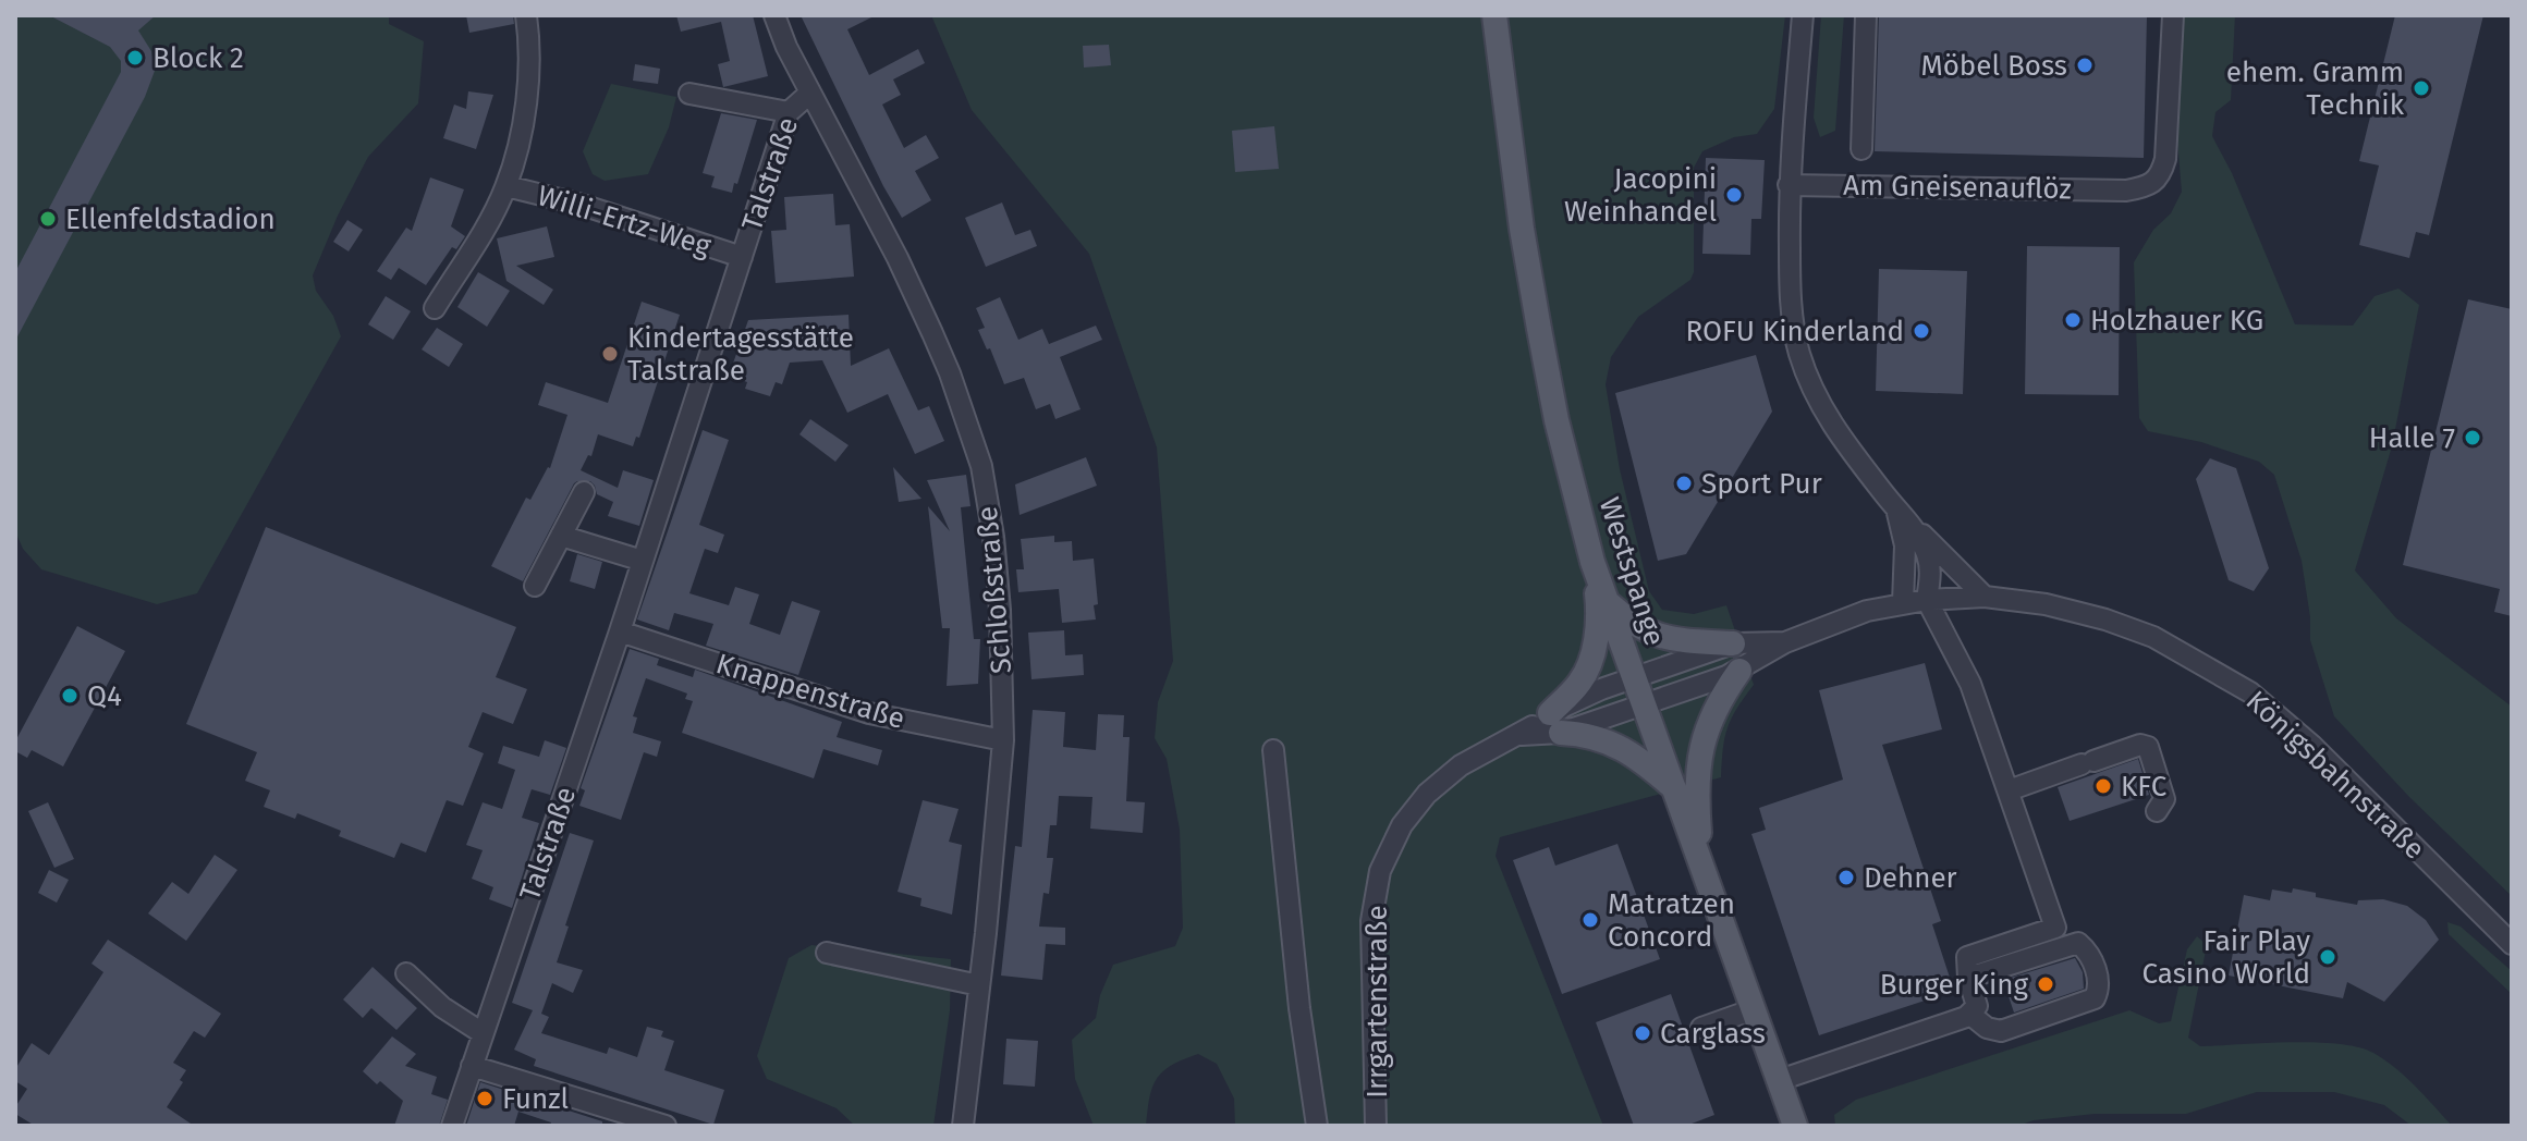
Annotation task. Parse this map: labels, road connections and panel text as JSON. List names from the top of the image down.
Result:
{
  "streets": {
    "main road": ["Westspange"],
    "street": [
      "Talstraße",
      "Am Gneisenauflöz",
      "Willi-Ertz-Weg",
      "Schloßstraße",
      "Knappenstraße",
      "Königsbahnstraße",
      "Irrgartenstraße"
    ]
  },
  "crossings": [
    ["Talstraße", "Willi-Ertz-Weg"],
    ["Talstraße", "Schloßstraße"],
    ["Talstraße", "Knappenstraße"],
    ["Westspange", "Königsbahnstraße"],
    ["Westspange", "Irrgartenstraße"],
    ["Schloßstraße", "Knappenstraße"],
    ["Königsbahnstraße", "Irrgartenstraße"]
  ],
  "places": [
    "Block 2",
    "Möbel Boss",
    "ehem. Gramm Technik",
    "Jacopini Weinhandel",
    "Ellenfeldstadion",
    "Holzhauer KG",
    "ROFU Kinderland",
    "Kindertagesstätte Talstraße",
    "Halle 7",
    "Sport Pur",
    "Q4",
    "KFC",
    "Dehner",
    "Matratzen Concord",
    "Fair Play Casino World",
    "Burger King",
    "Carglass",
    "Funzl"
  ]
}
